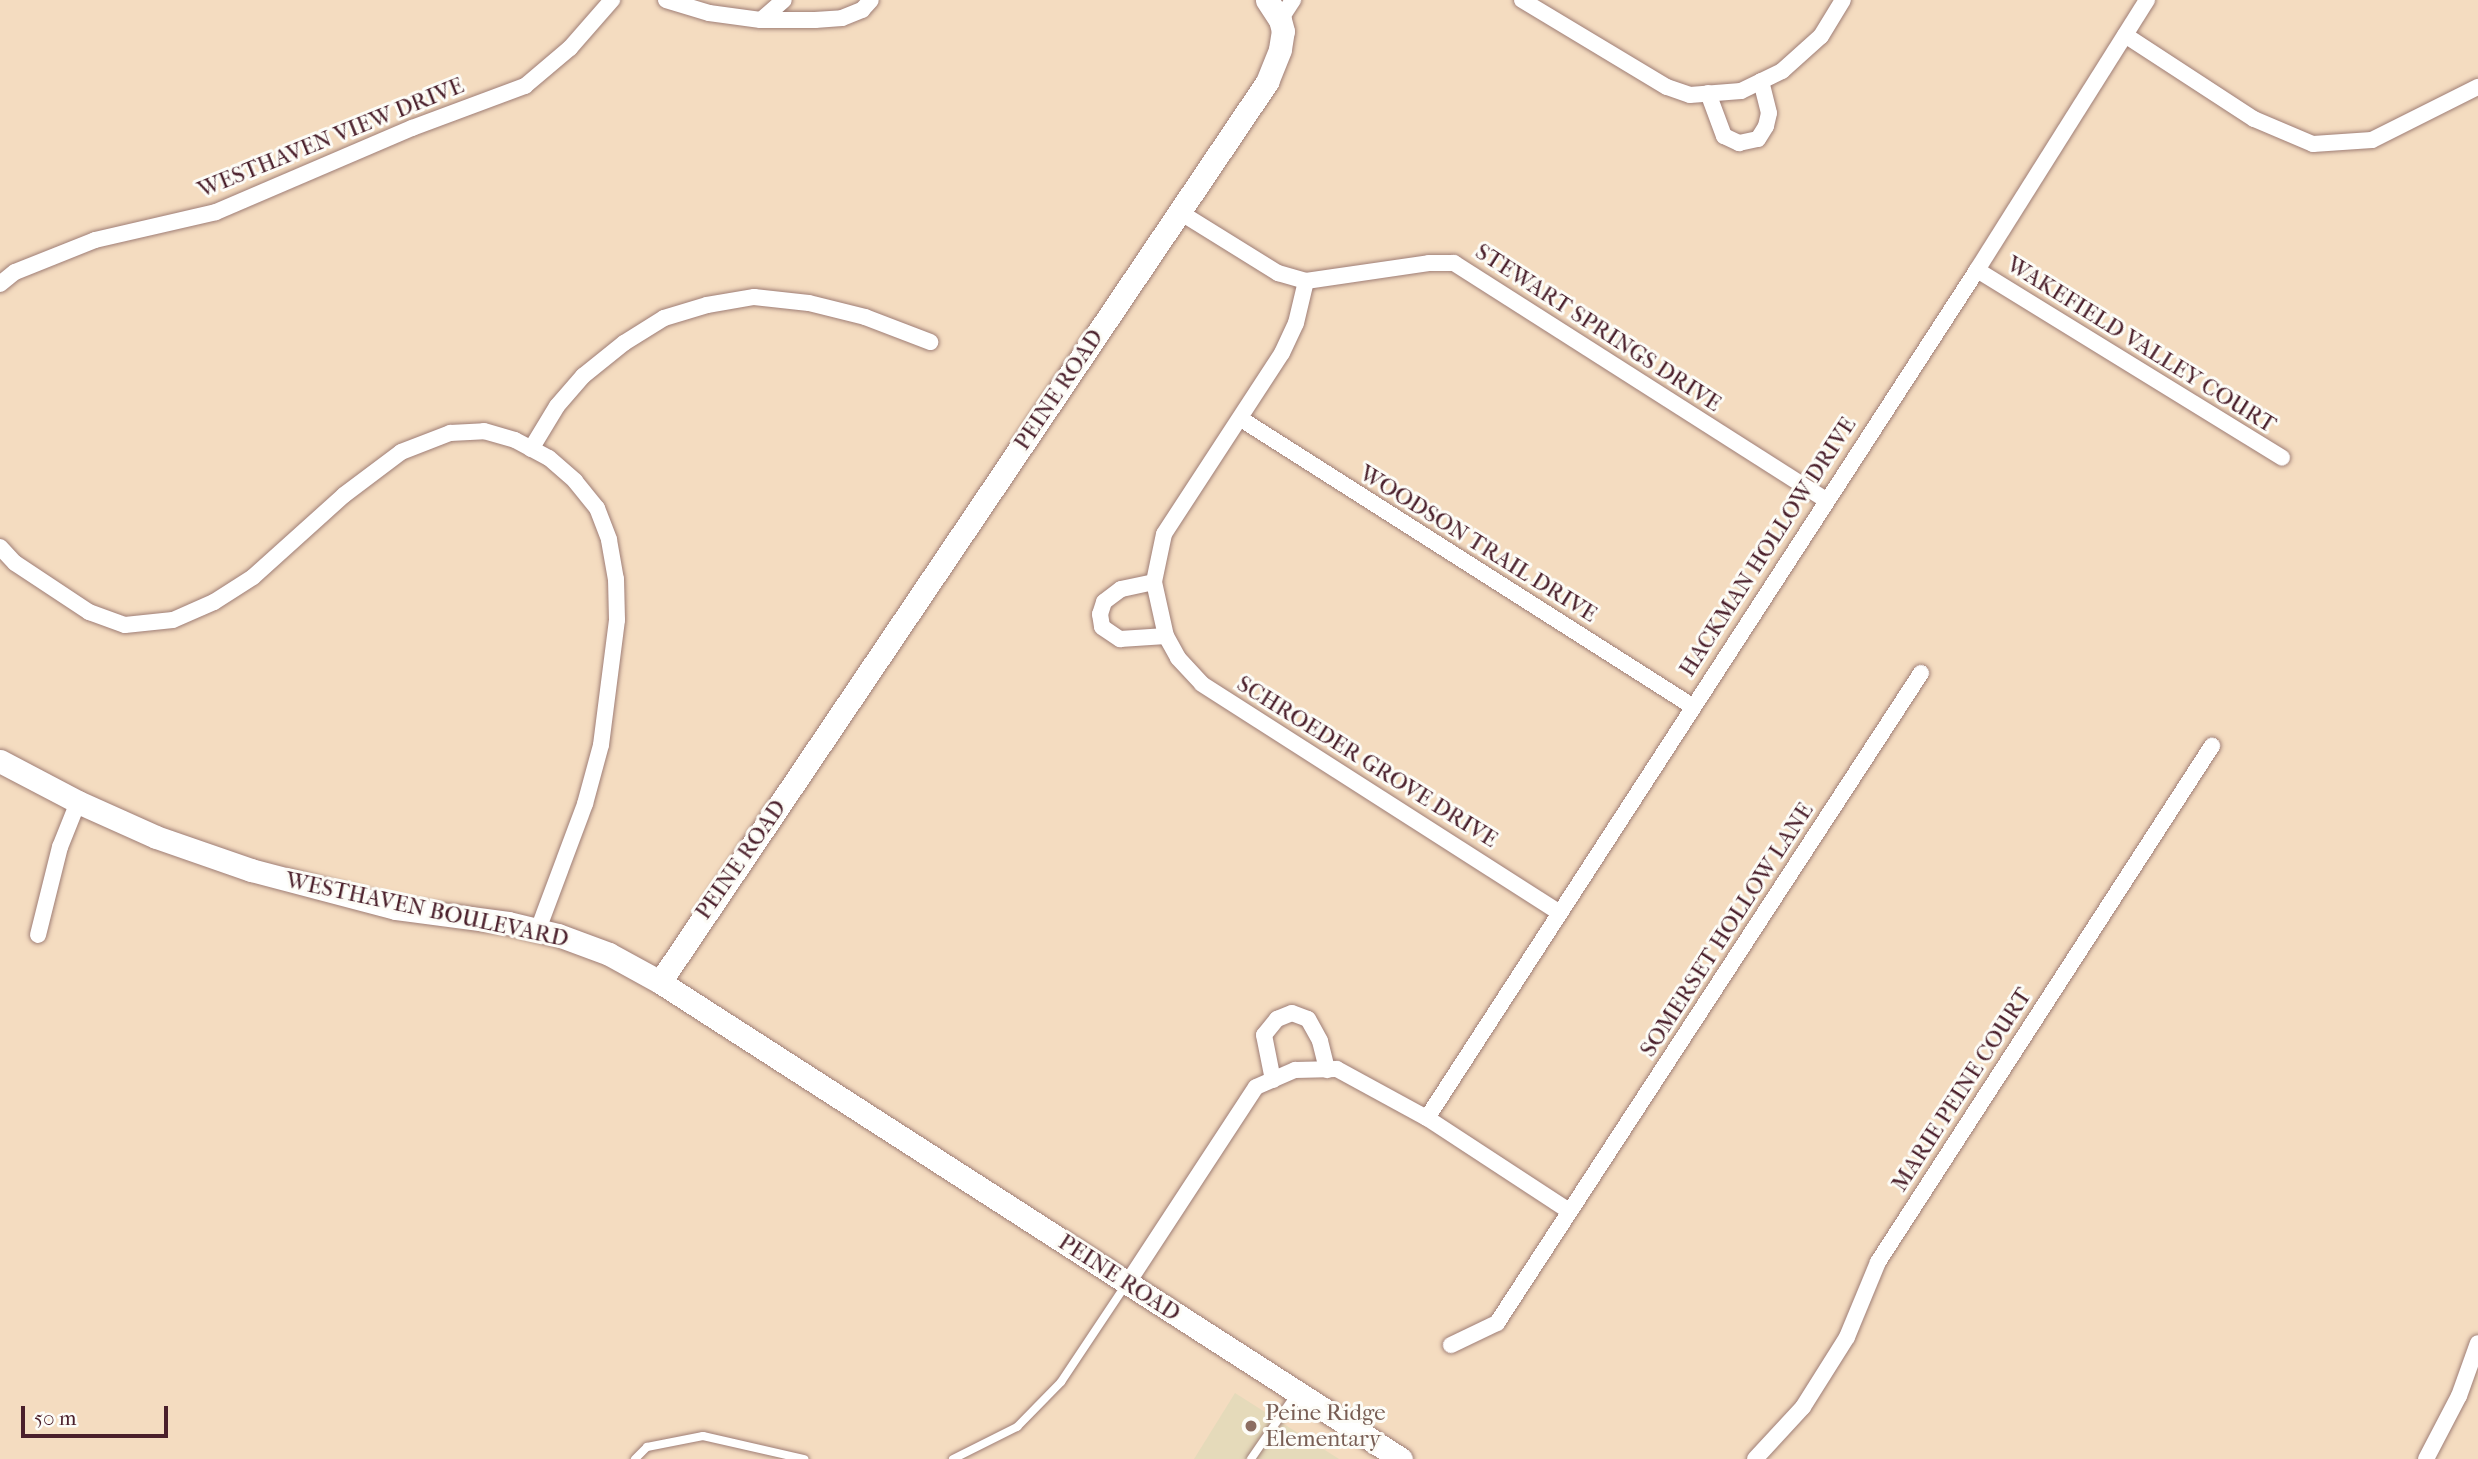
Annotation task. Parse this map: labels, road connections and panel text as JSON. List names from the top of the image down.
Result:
{
  "streets": {
    "street": [
      "WESTHAVEN VIEW DRIVE",
      "STEWART SPRINGS DRIVE",
      "WAKEFIELD VALLEY COURT",
      "PEINE ROAD",
      "WOODSON TRAIL DRIVE",
      "HACKMAN HOLLOW DRIVE",
      "SCHROEDER GROVE DRIVE",
      "WESTHAVEN BOULEVARD",
      "SOMERSET HOLLOW LANE",
      "MARIE PEINE COURT"
    ]
  },
  "crossings": [
    ["STEWART SPRINGS DRIVE", "PEINE ROAD"],
    ["STEWART SPRINGS DRIVE", "HACKMAN HOLLOW DRIVE"],
    ["STEWART SPRINGS DRIVE", "SCHROEDER GROVE DRIVE"],
    ["WAKEFIELD VALLEY COURT", "HACKMAN HOLLOW DRIVE"],
    ["PEINE ROAD", "WESTHAVEN BOULEVARD"],
    ["WOODSON TRAIL DRIVE", "HACKMAN HOLLOW DRIVE"],
    ["WOODSON TRAIL DRIVE", "SCHROEDER GROVE DRIVE"],
    ["HACKMAN HOLLOW DRIVE", "SCHROEDER GROVE DRIVE"]
  ],
  "places": ["Peine Ridge Elementary"],
  "scale_bar": "50 m"
}
